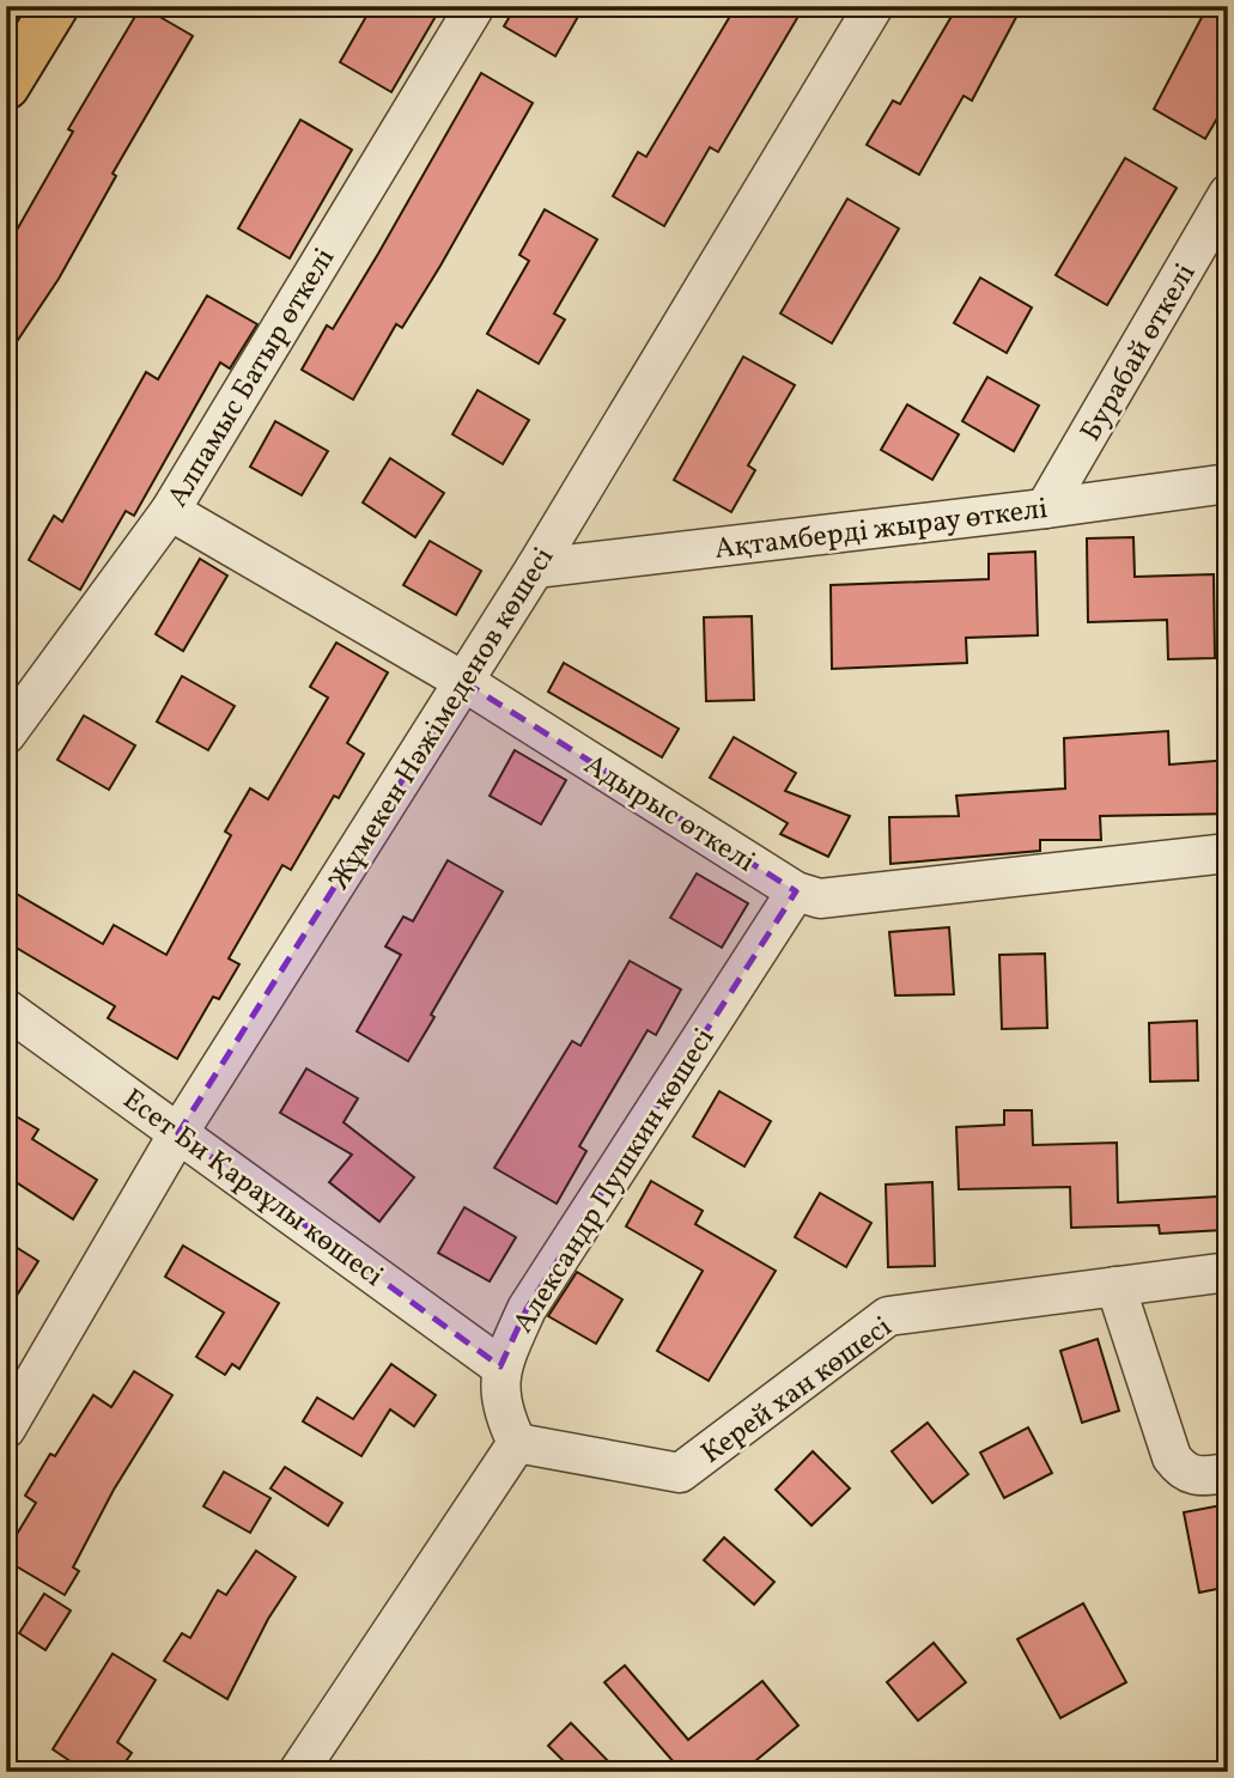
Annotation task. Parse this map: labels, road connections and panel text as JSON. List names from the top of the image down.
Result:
{
  "streets": {
    "street": [
      "Бурабай өткелі",
      "Алпамыс Батыр өткелі",
      "Ақтамберді жырау өткелі",
      "Жұмекен Нәжімеденов көшесі",
      "Адырыс өткелі",
      "Александр Пушкин көшесі",
      "Есет Би Қараұлы көшесі",
      "Керей хан көшесі"
    ]
  },
  "crossings": [
    ["Бурабай өткелі", "Ақтамберді жырау өткелі"],
    ["Алпамыс Батыр өткелі", "Адырыс өткелі"],
    ["Ақтамберді жырау өткелі", "Жұмекен Нәжімеденов көшесі"],
    ["Жұмекен Нәжімеденов көшесі", "Адырыс өткелі"],
    ["Жұмекен Нәжімеденов көшесі", "Есет Би Қараұлы көшесі"],
    ["Адырыс өткелі", "Александр Пушкин көшесі"],
    ["Александр Пушкин көшесі", "Есет Би Қараұлы көшесі"],
    ["Александр Пушкин көшесі", "Керей хан көшесі"]
  ]
}
